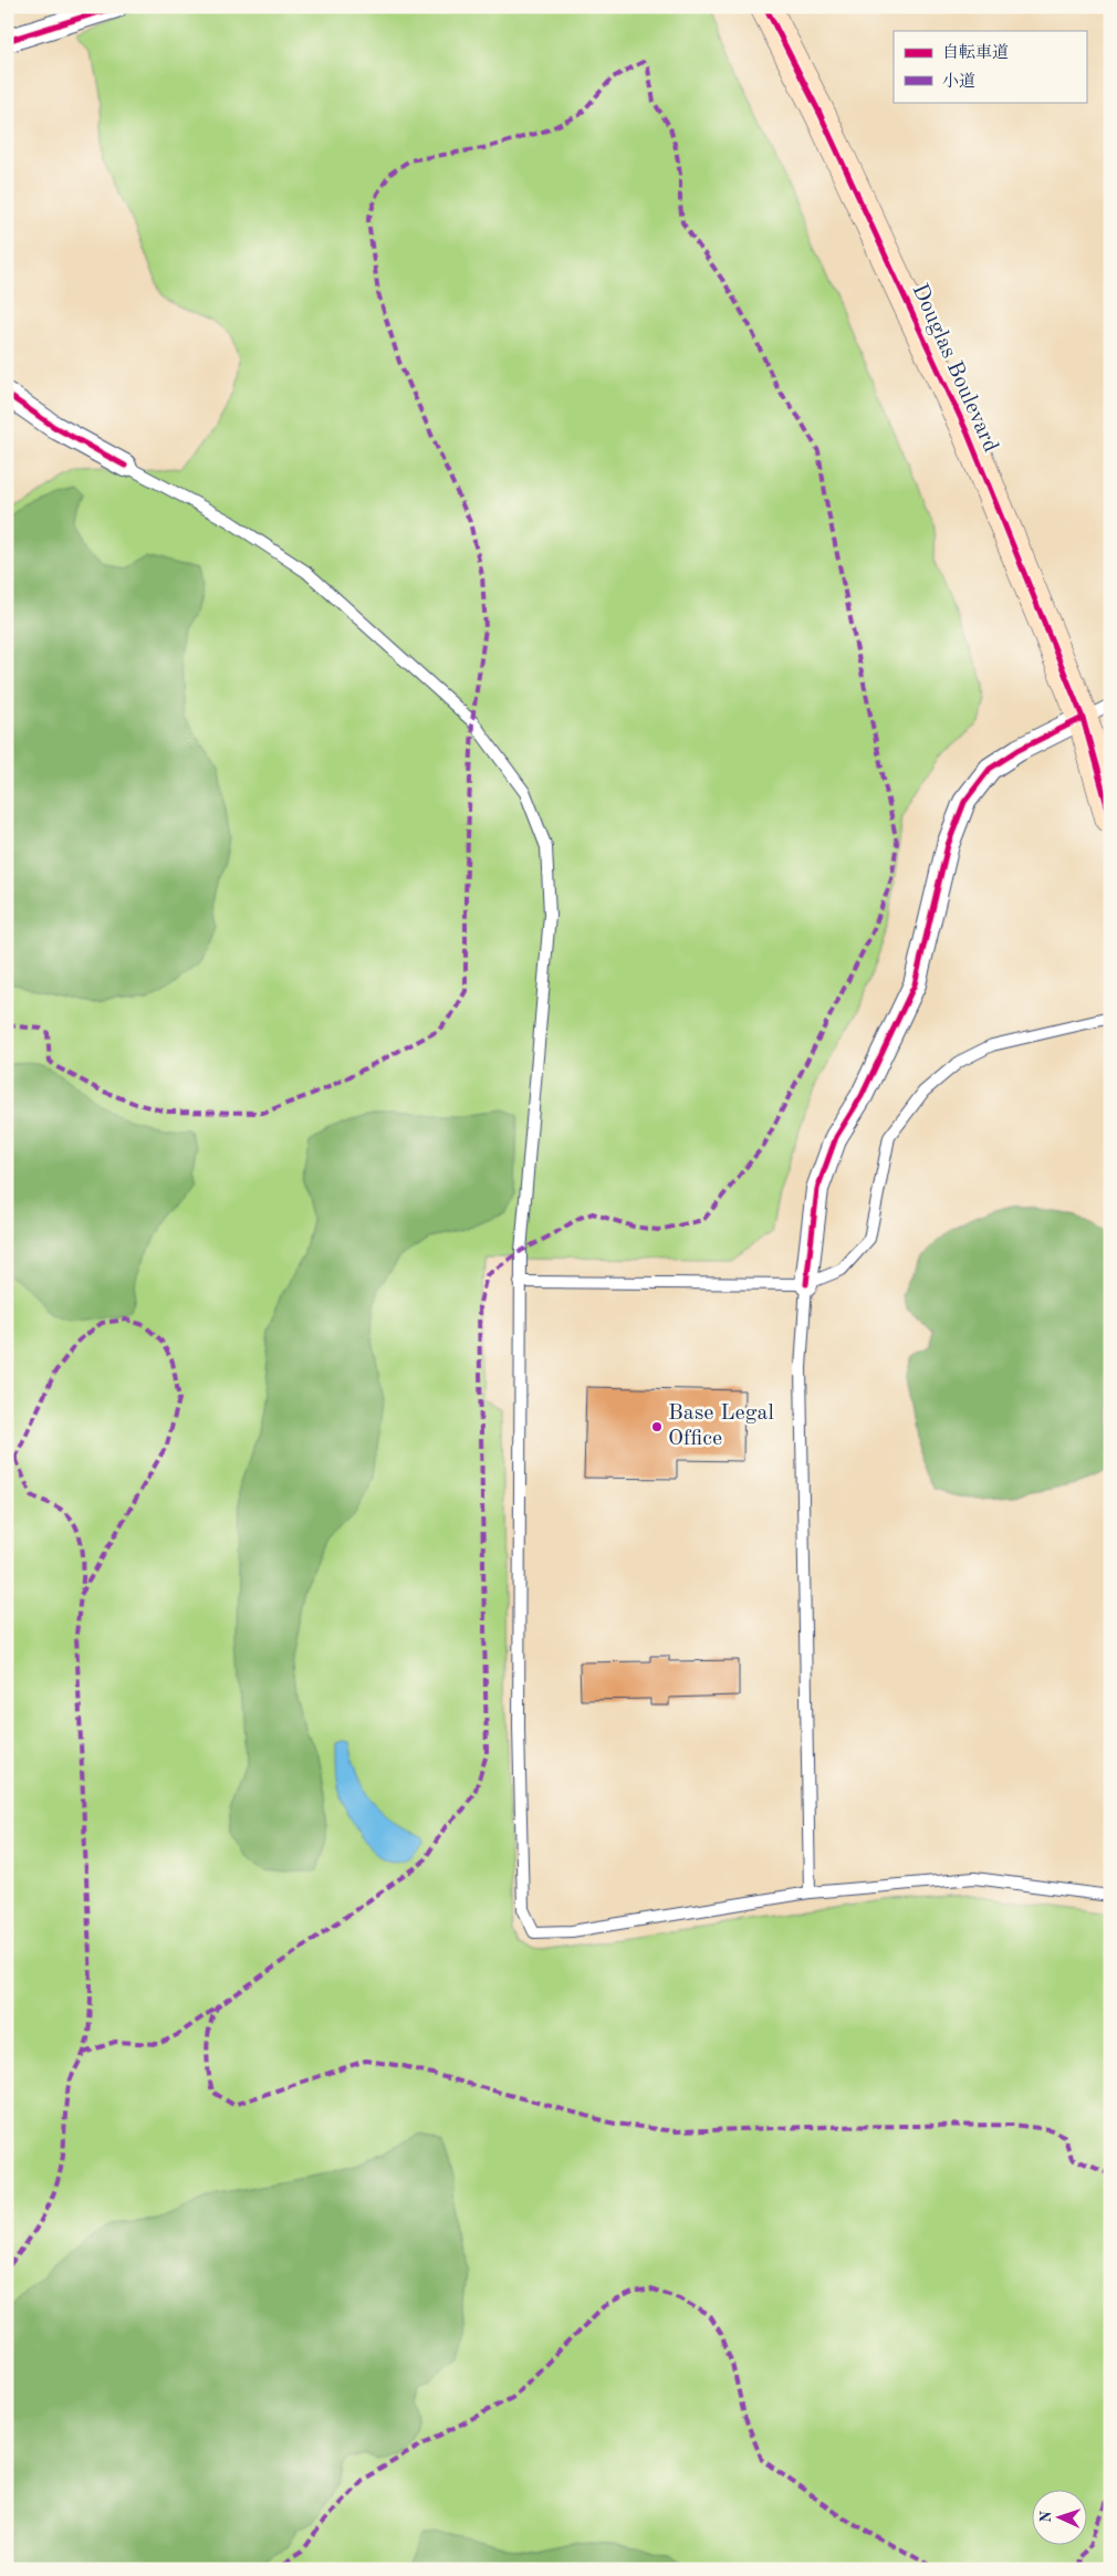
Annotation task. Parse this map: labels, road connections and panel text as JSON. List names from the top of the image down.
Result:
{
  "streets": {
    "street": ["Douglas Boulevard"]
  },
  "places": ["Base Legal Office"],
  "legend": ["自転車道", "小道"],
  "north": "left"
}
